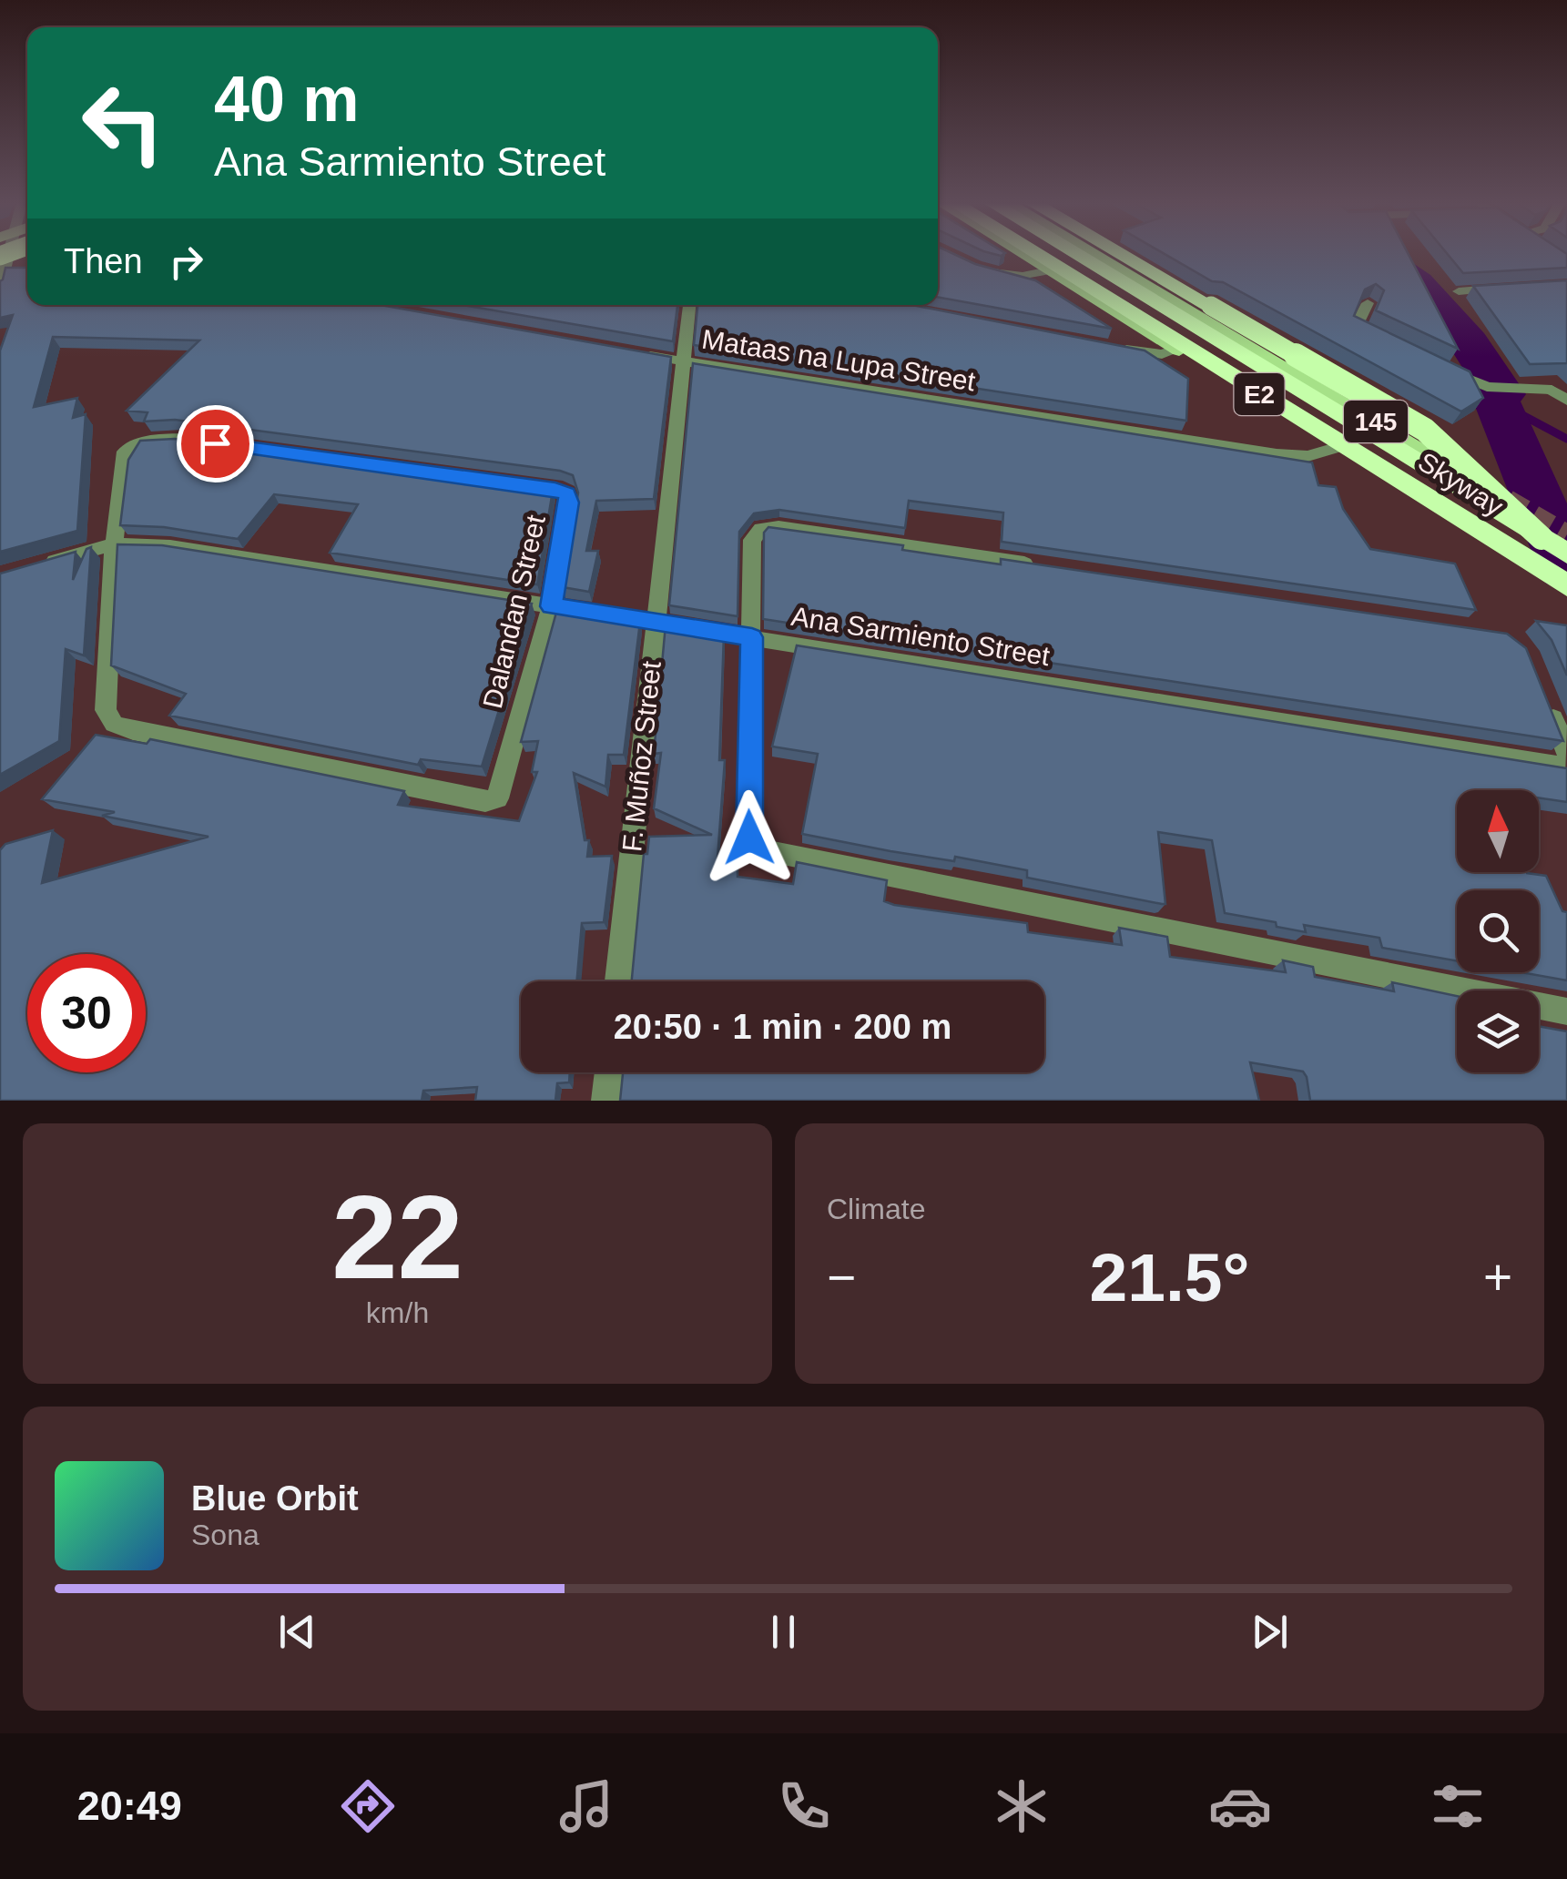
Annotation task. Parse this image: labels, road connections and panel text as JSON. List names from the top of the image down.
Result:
{
  "streets": {
    "highway": ["E2", "Skyway"],
    "main road": ["145"],
    "street": [
      "Mataas na Lupa Street",
      "Dalandan Street",
      "Ana Sarmiento Street",
      "F. Muñoz Street"
    ]
  },
  "crossings": [
    ["Mataas na Lupa Street", "145"],
    ["Mataas na Lupa Street", "F. Muñoz Street"],
    ["Dalandan Street", "Ana Sarmiento Street"],
    ["Ana Sarmiento Street", "F. Muñoz Street"]
  ],
  "north": "top",
  "page": {
    "turn": ["40 m", "Ana Sarmiento Street"],
    "then": "Then",
    "limit": "30",
    "trip": "20:50 · 1 min · 200 m",
    "tile": [
      ["22", "km/h"],
      "Climate"
    ],
    "heat": ["−", "21.5°", "+"],
    "song": ["Blue Orbit", "Sona"],
    "tabs": "20:49"
  }
}
